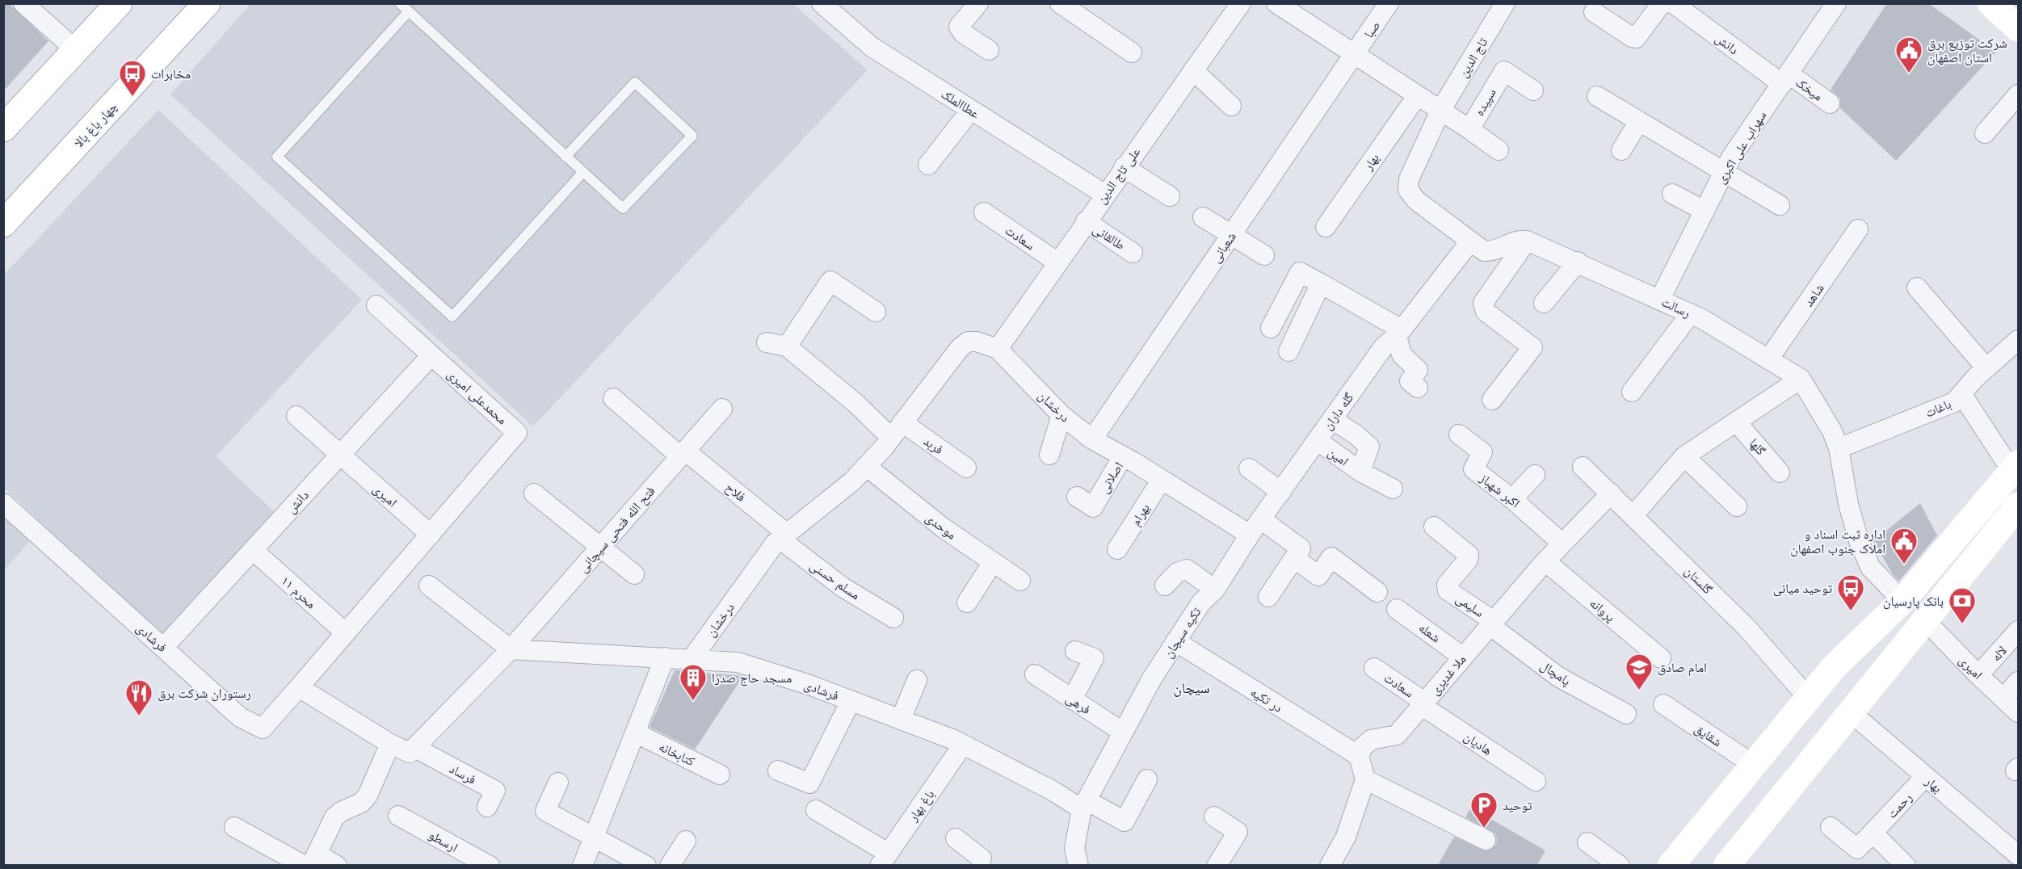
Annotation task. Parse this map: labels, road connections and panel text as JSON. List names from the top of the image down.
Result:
{
  "streets": {
    "main road": ["چهار باغ بالا"],
    "street": [
      "صبا",
      "دانش",
      "تاج الدین",
      "میخک",
      "سپیده",
      "عطاالملک",
      "سهراب علی اکبری",
      "بهار",
      "علی تاج الدین",
      "طالقانی",
      "سعادت",
      "شعبانی",
      "شاهد",
      "رسالت",
      "محمدعلی امیری",
      "درخشان",
      "باغات",
      "گله داران",
      "فربد",
      "گلها",
      "امین",
      "اصلانی",
      "اکبر شهباز",
      "فلاح",
      "امیری",
      "بهرام",
      "موحدی",
      "فتح الله فتحی سیچانی",
      "مسلم حسنی",
      "گلستان",
      "۱۱ محرم",
      "سلیمی",
      "پروانه",
      "تکیه سیچان",
      "شعله",
      "فرشادی",
      "لاله",
      "پامچال",
      "ملا غدیری",
      "در تکیه",
      "فرهی",
      "شقایق",
      "هادیان",
      "کتابخانه",
      "فرساد",
      "باغ بهار",
      "رحمت",
      "ارسطو"
    ]
  },
  "crossings": [
    ["صبا", "شعبانی"],
    ["دانش", "میخک"],
    ["دانش", "سهراب علی اکبری"],
    ["دانش", "محمدعلی امیری"],
    ["دانش", "امیری"],
    ["دانش", "۱۱ محرم"],
    ["دانش", "فرشادی"],
    ["تاج الدین", "سپیده"],
    ["میخک", "سهراب علی اکبری"],
    ["عطاالملک", "علی تاج الدین"],
    ["سهراب علی اکبری", "رسالت"],
    ["بهار", "رحمت"],
    ["علی تاج الدین", "طالقانی"],
    ["علی تاج الدین", "سعادت"],
    ["علی تاج الدین", "درخشان"],
    ["سعادت", "ملا غدیری"],
    ["سعادت", "هادیان"],
    ["شعبانی", "درخشان"],
    ["شاهد", "رسالت"],
    ["رسالت", "باغات"],
    ["محمدعلی امیری", "امیری"],
    ["محمدعلی امیری", "فرشادی"],
    ["درخشان", "گله داران"],
    ["درخشان", "فربد"],
    ["درخشان", "اصلانی"],
    ["درخشان", "فلاح"],
    ["درخشان", "بهرام"],
    ["درخشان", "موحدی"],
    ["درخشان", "مسلم حسنی"],
    ["درخشان", "فرشادی"],
    ["گله داران", "امین"],
    ["گله داران", "تکیه سیچان"],
    ["اکبر شهباز", "ملا غدیری"],
    ["فلاح", "فتح الله فتحی سیچانی"],
    ["فلاح", "مسلم حسنی"],
    ["امیری", "لاله"],
    ["فتح الله فتحی سیچانی", "فرشادی"],
    ["گلستان", "ملا غدیری"],
    ["۱۱ محرم", "فرشادی"],
    ["سلیمی", "پامچال"],
    ["سلیمی", "ملا غدیری"],
    ["پروانه", "ملا غدیری"],
    ["تکیه سیچان", "در تکیه"],
    ["تکیه سیچان", "فرهی"],
    ["شعله", "ملا غدیری"],
    ["فرشادی", "باغ بهار"],
    ["پامچال", "ملا غدیری"],
    ["ملا غدیری", "در تکیه"],
    ["ملا غدیری", "هادیان"]
  ],
  "districts": ["سیچان"],
  "places": {
    "public building": ["شرکت توزیع برق استان اصفهان", "اداره ثبت اسناد و املاک جنوب اصفهان"],
    "bus stop": ["مخابرات", "توحید میانی"],
    "bank": ["بانک پارسیان"],
    "school or university": ["امام صادق"],
    "building": ["مسجد حاج صدرا"],
    "restaurant": ["رستوران شرکت برق"],
    "parking": ["توحید"]
  }
}
